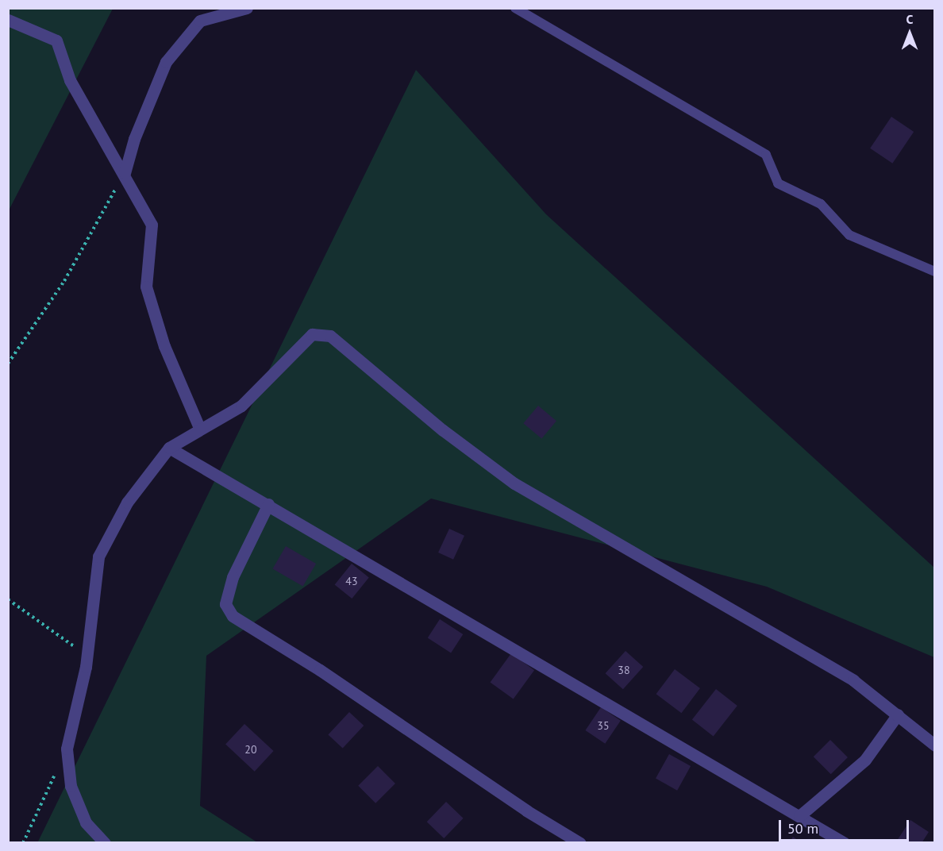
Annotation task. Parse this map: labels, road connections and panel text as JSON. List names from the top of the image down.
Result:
{
  "house_numbers": [
    "43",
    "38",
    "35",
    "20"
  ],
  "scale_bar": "50 m",
  "north": "top"
}
